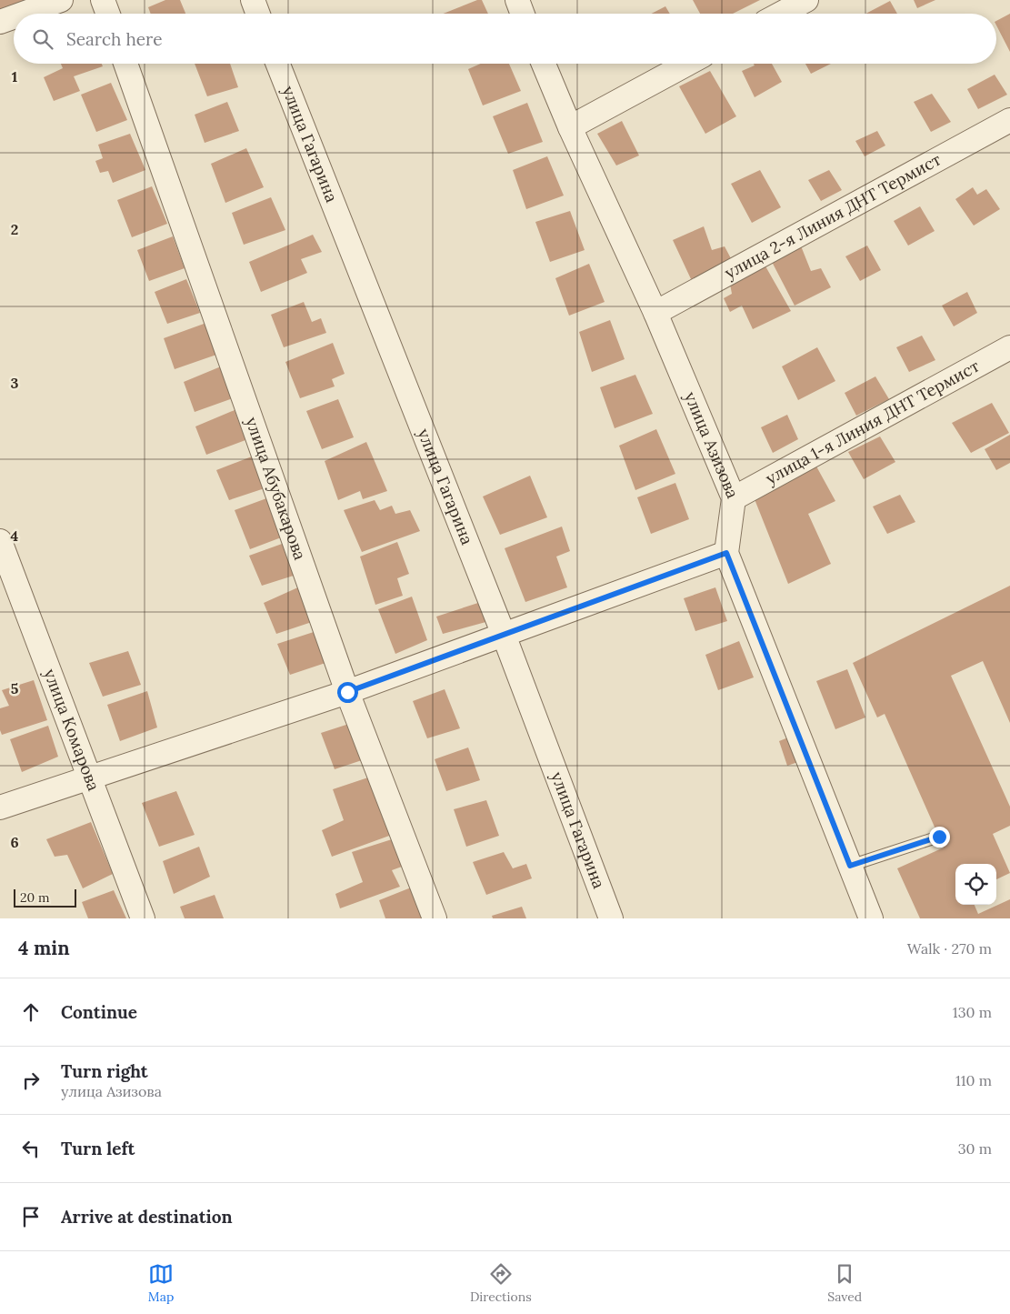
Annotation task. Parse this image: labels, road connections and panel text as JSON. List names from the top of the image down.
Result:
{
  "streets": {
    "street": [
      "улица Гагарина",
      "улица 2-я Линия ДНТ Термист",
      "улица 1-я Линия ДНТ Термист",
      "улица Азизова",
      "улица Абубакарова",
      "улица Комарова"
    ]
  },
  "crossings": [
    ["улица 2-я Линия ДНТ Термист", "улица Азизова"],
    ["улица 1-я Линия ДНТ Термист", "улица Азизова"]
  ],
  "scale_bar": "20 m",
  "page": {
    "search": "Search here",
    "scale": "20 m",
    "heading": ["4 min", "Walk · 270 m"],
    "list": [
      ["Continue", "130 m"],
      ["Turn right", "улица Азизова", "110 m"],
      ["Turn left", "30 m"],
      "Arrive at destination"
    ],
    "nav": ["Map", "Directions", "Saved"]
  },
  "grid": {
    "rows": [
      "1",
      "2",
      "3",
      "4",
      "5",
      "6"
    ]
  }
}
